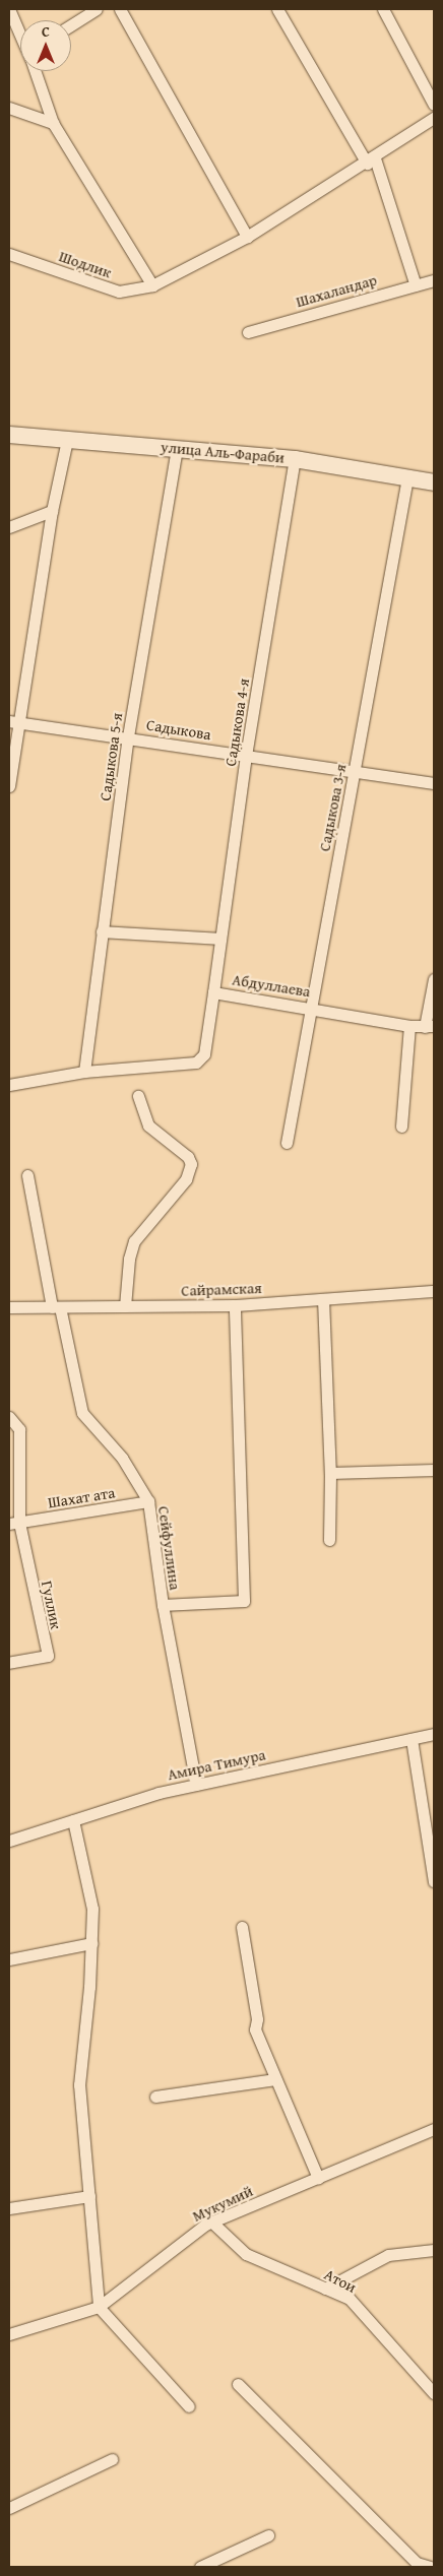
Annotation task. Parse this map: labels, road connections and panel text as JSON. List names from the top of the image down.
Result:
{
  "streets": {
    "main road": ["улица Аль-Фараби"],
    "street": [
      "Шодлик",
      "Шахаландар",
      "Садыкова 4-я",
      "Садыкова",
      "Садыкова 5-я",
      "Садыкова 3-я",
      "Абдуллаева",
      "Сайрамская",
      "Шахат ата",
      "Сейфуллина",
      "Гуллик",
      "Амира Тимура",
      "Мукумий",
      "Атои"
    ]
  },
  "crossings": [
    ["улица Аль-Фараби", "Садыкова 4-я"],
    ["улица Аль-Фараби", "Садыкова 5-я"],
    ["улица Аль-Фараби", "Садыкова 3-я"],
    ["Садыкова 4-я", "Садыкова"],
    ["Садыкова 4-я", "Абдуллаева"],
    ["Садыкова", "Садыкова 5-я"],
    ["Садыкова", "Садыкова 3-я"],
    ["Садыкова 5-я", "Абдуллаева"],
    ["Садыкова 3-я", "Абдуллаева"],
    ["Сайрамская", "Сейфуллина"],
    ["Шахат ата", "Сейфуллина"],
    ["Шахат ата", "Гуллик"],
    ["Сейфуллина", "Амира Тимура"],
    ["Мукумий", "Атои"]
  ],
  "north": "top"
}
